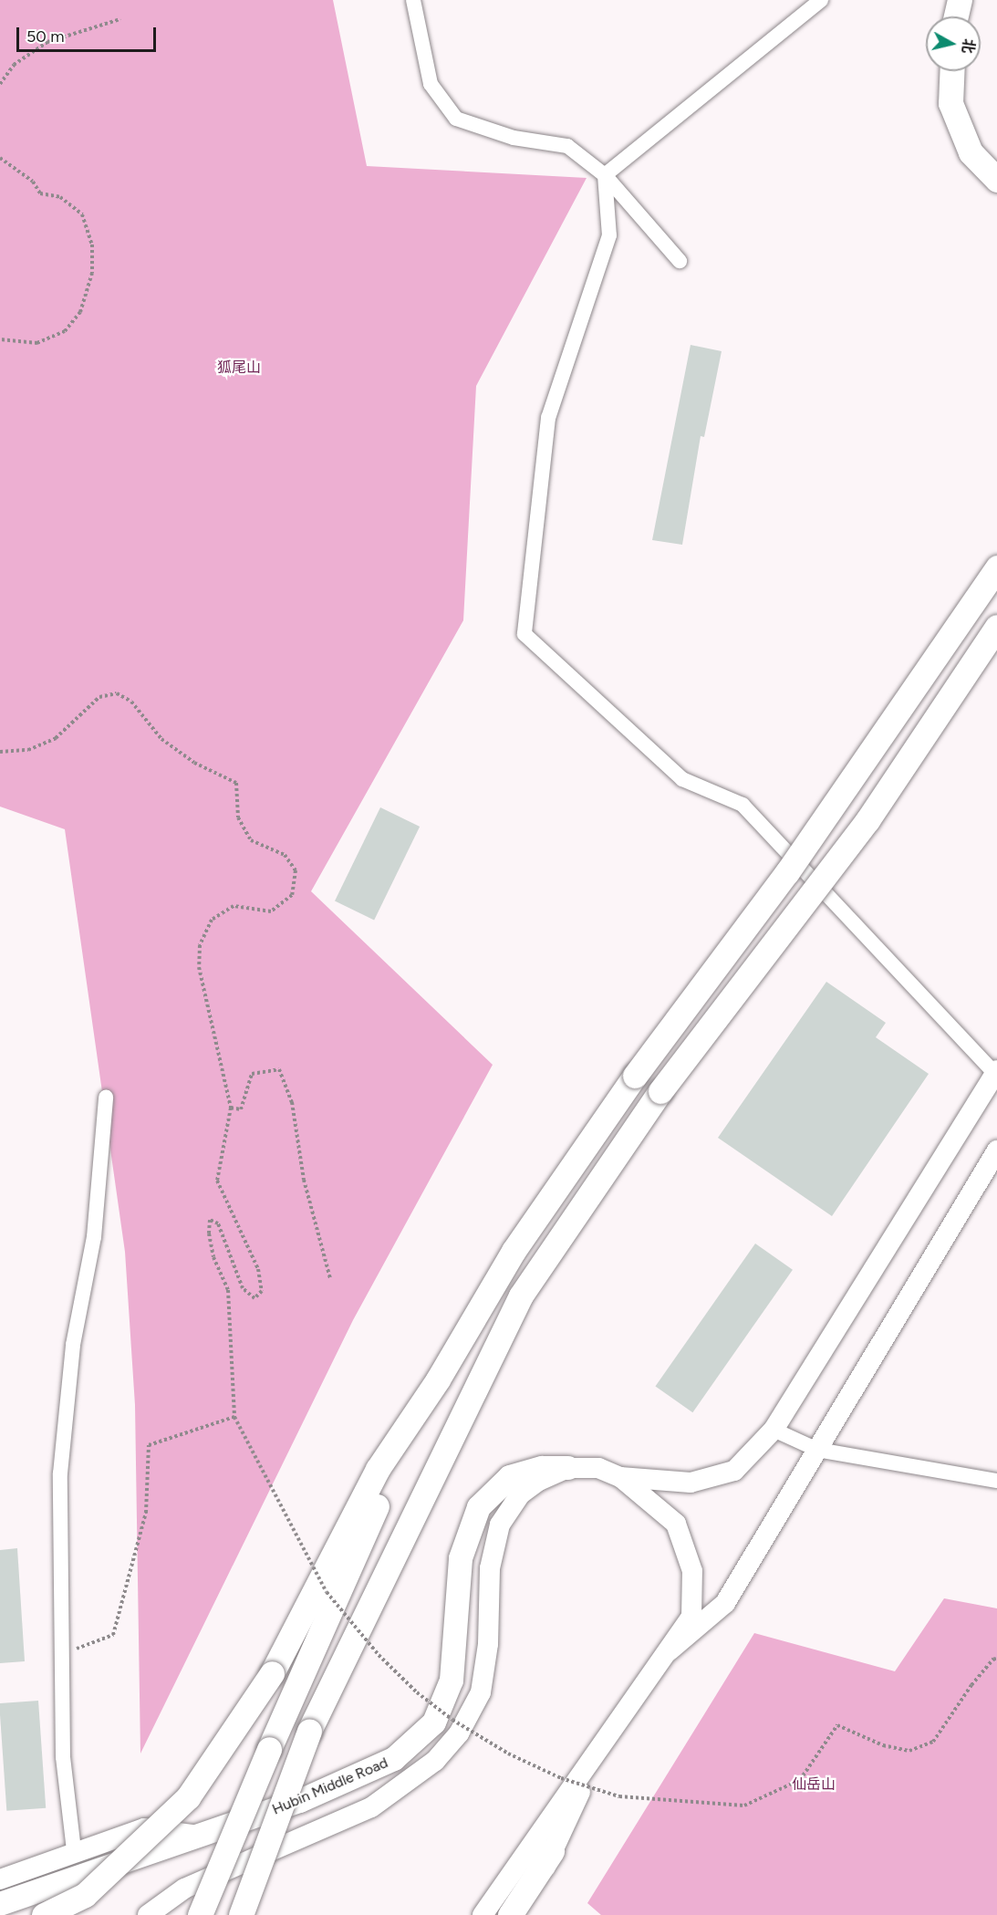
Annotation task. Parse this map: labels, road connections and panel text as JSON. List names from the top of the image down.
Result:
{
  "streets": {
    "main road": ["Hubin Middle Road"]
  },
  "parks": ["狐尾山", "仙岳山"],
  "scale_bar": "50 m",
  "north": "right"
}
